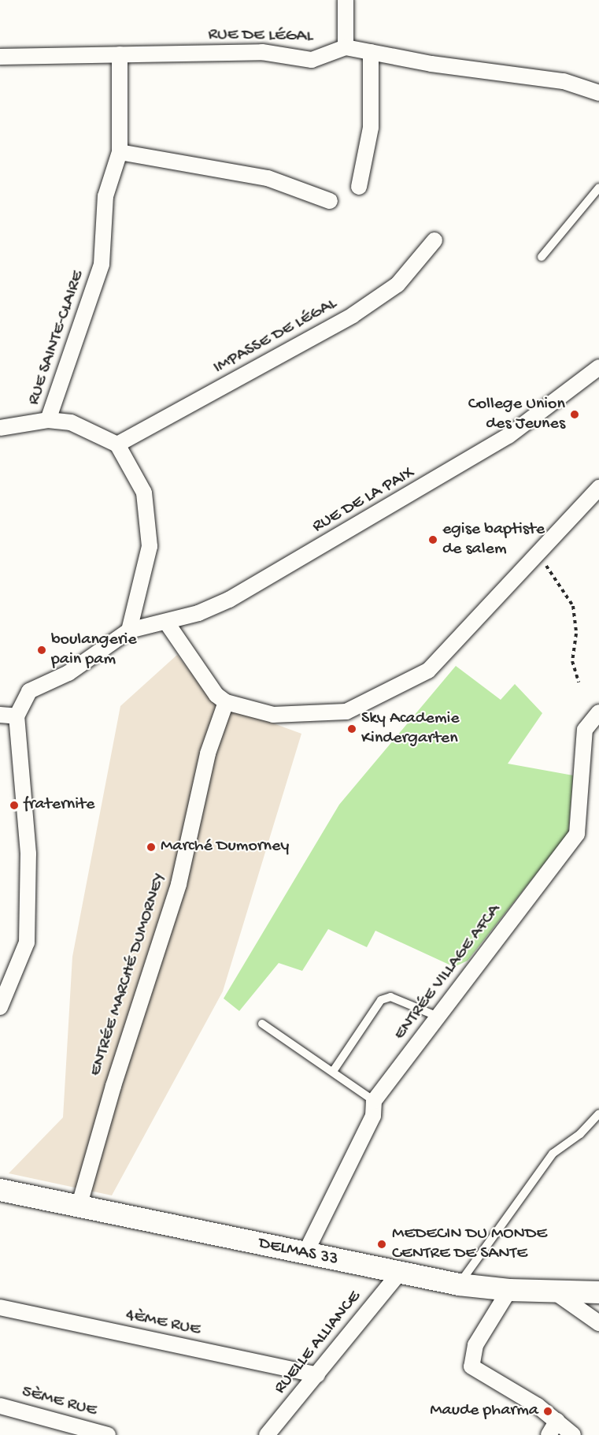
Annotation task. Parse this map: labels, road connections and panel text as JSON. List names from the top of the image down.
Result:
{
  "streets": {
    "main road": ["DELMAS 33"],
    "street": [
      "RUE DE LÉGAL",
      "IMPASSE DE LÉGAL",
      "RUE SAINTE-CLAIRE",
      "RUE DE LA PAIX",
      "ENTRÉE VILLAGE AFCA",
      "ENTRÉE MARCHÉ DUMORNEY",
      "4ÈME RUE",
      "RUELLE ALLIANCE",
      "5ÈME RUE"
    ]
  },
  "crossings": [
    ["RUE DE LÉGAL", "RUE SAINTE-CLAIRE"],
    ["IMPASSE DE LÉGAL", "RUE SAINTE-CLAIRE"],
    ["ENTRÉE VILLAGE AFCA", "DELMAS 33"],
    ["ENTRÉE MARCHÉ DUMORNEY", "DELMAS 33"],
    ["DELMAS 33", "RUELLE ALLIANCE"],
    ["4ÈME RUE", "RUELLE ALLIANCE"]
  ],
  "places": [
    "College Union des Jeunes",
    "egise baptiste de salem",
    "boulangerie pain pam",
    "Sky Academie Kindergarten",
    "fraternite",
    "Marché Dumorney",
    "MEDECIN DU MONDE CENTRE DE SANTE",
    "Maude pharma"
  ]
}
